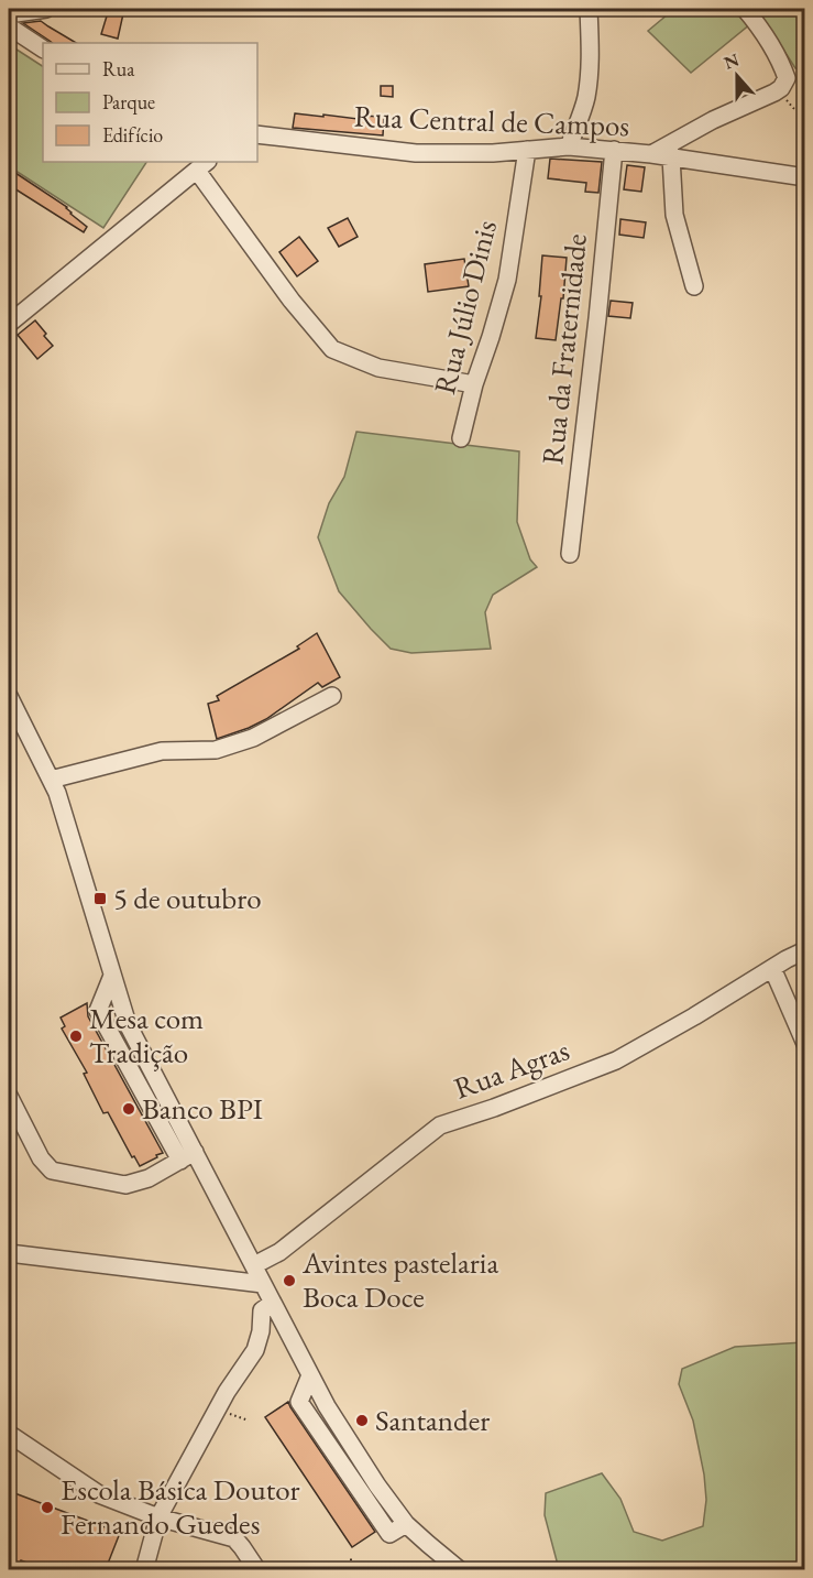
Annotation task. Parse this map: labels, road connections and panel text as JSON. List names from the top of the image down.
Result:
{
  "streets": {
    "street": [
      "Rua Central de Campos",
      "Rua Júlio Dinis",
      "Rua da Fraternidade",
      "Rua Agras"
    ]
  },
  "crossings": [
    ["Rua Central de Campos", "Rua Júlio Dinis"],
    ["Rua Central de Campos", "Rua da Fraternidade"]
  ],
  "places": {
    "transit": ["5 de outubro"],
    "other": [
      "Mesa com Tradição",
      "Banco BPI",
      "Avintes pastelaria Boca Doce",
      "Santander",
      "Escola Básica Doutor Fernando Guedes"
    ]
  },
  "legend": ["Rua", "Parque", "Edifício"],
  "north": "top"
}
